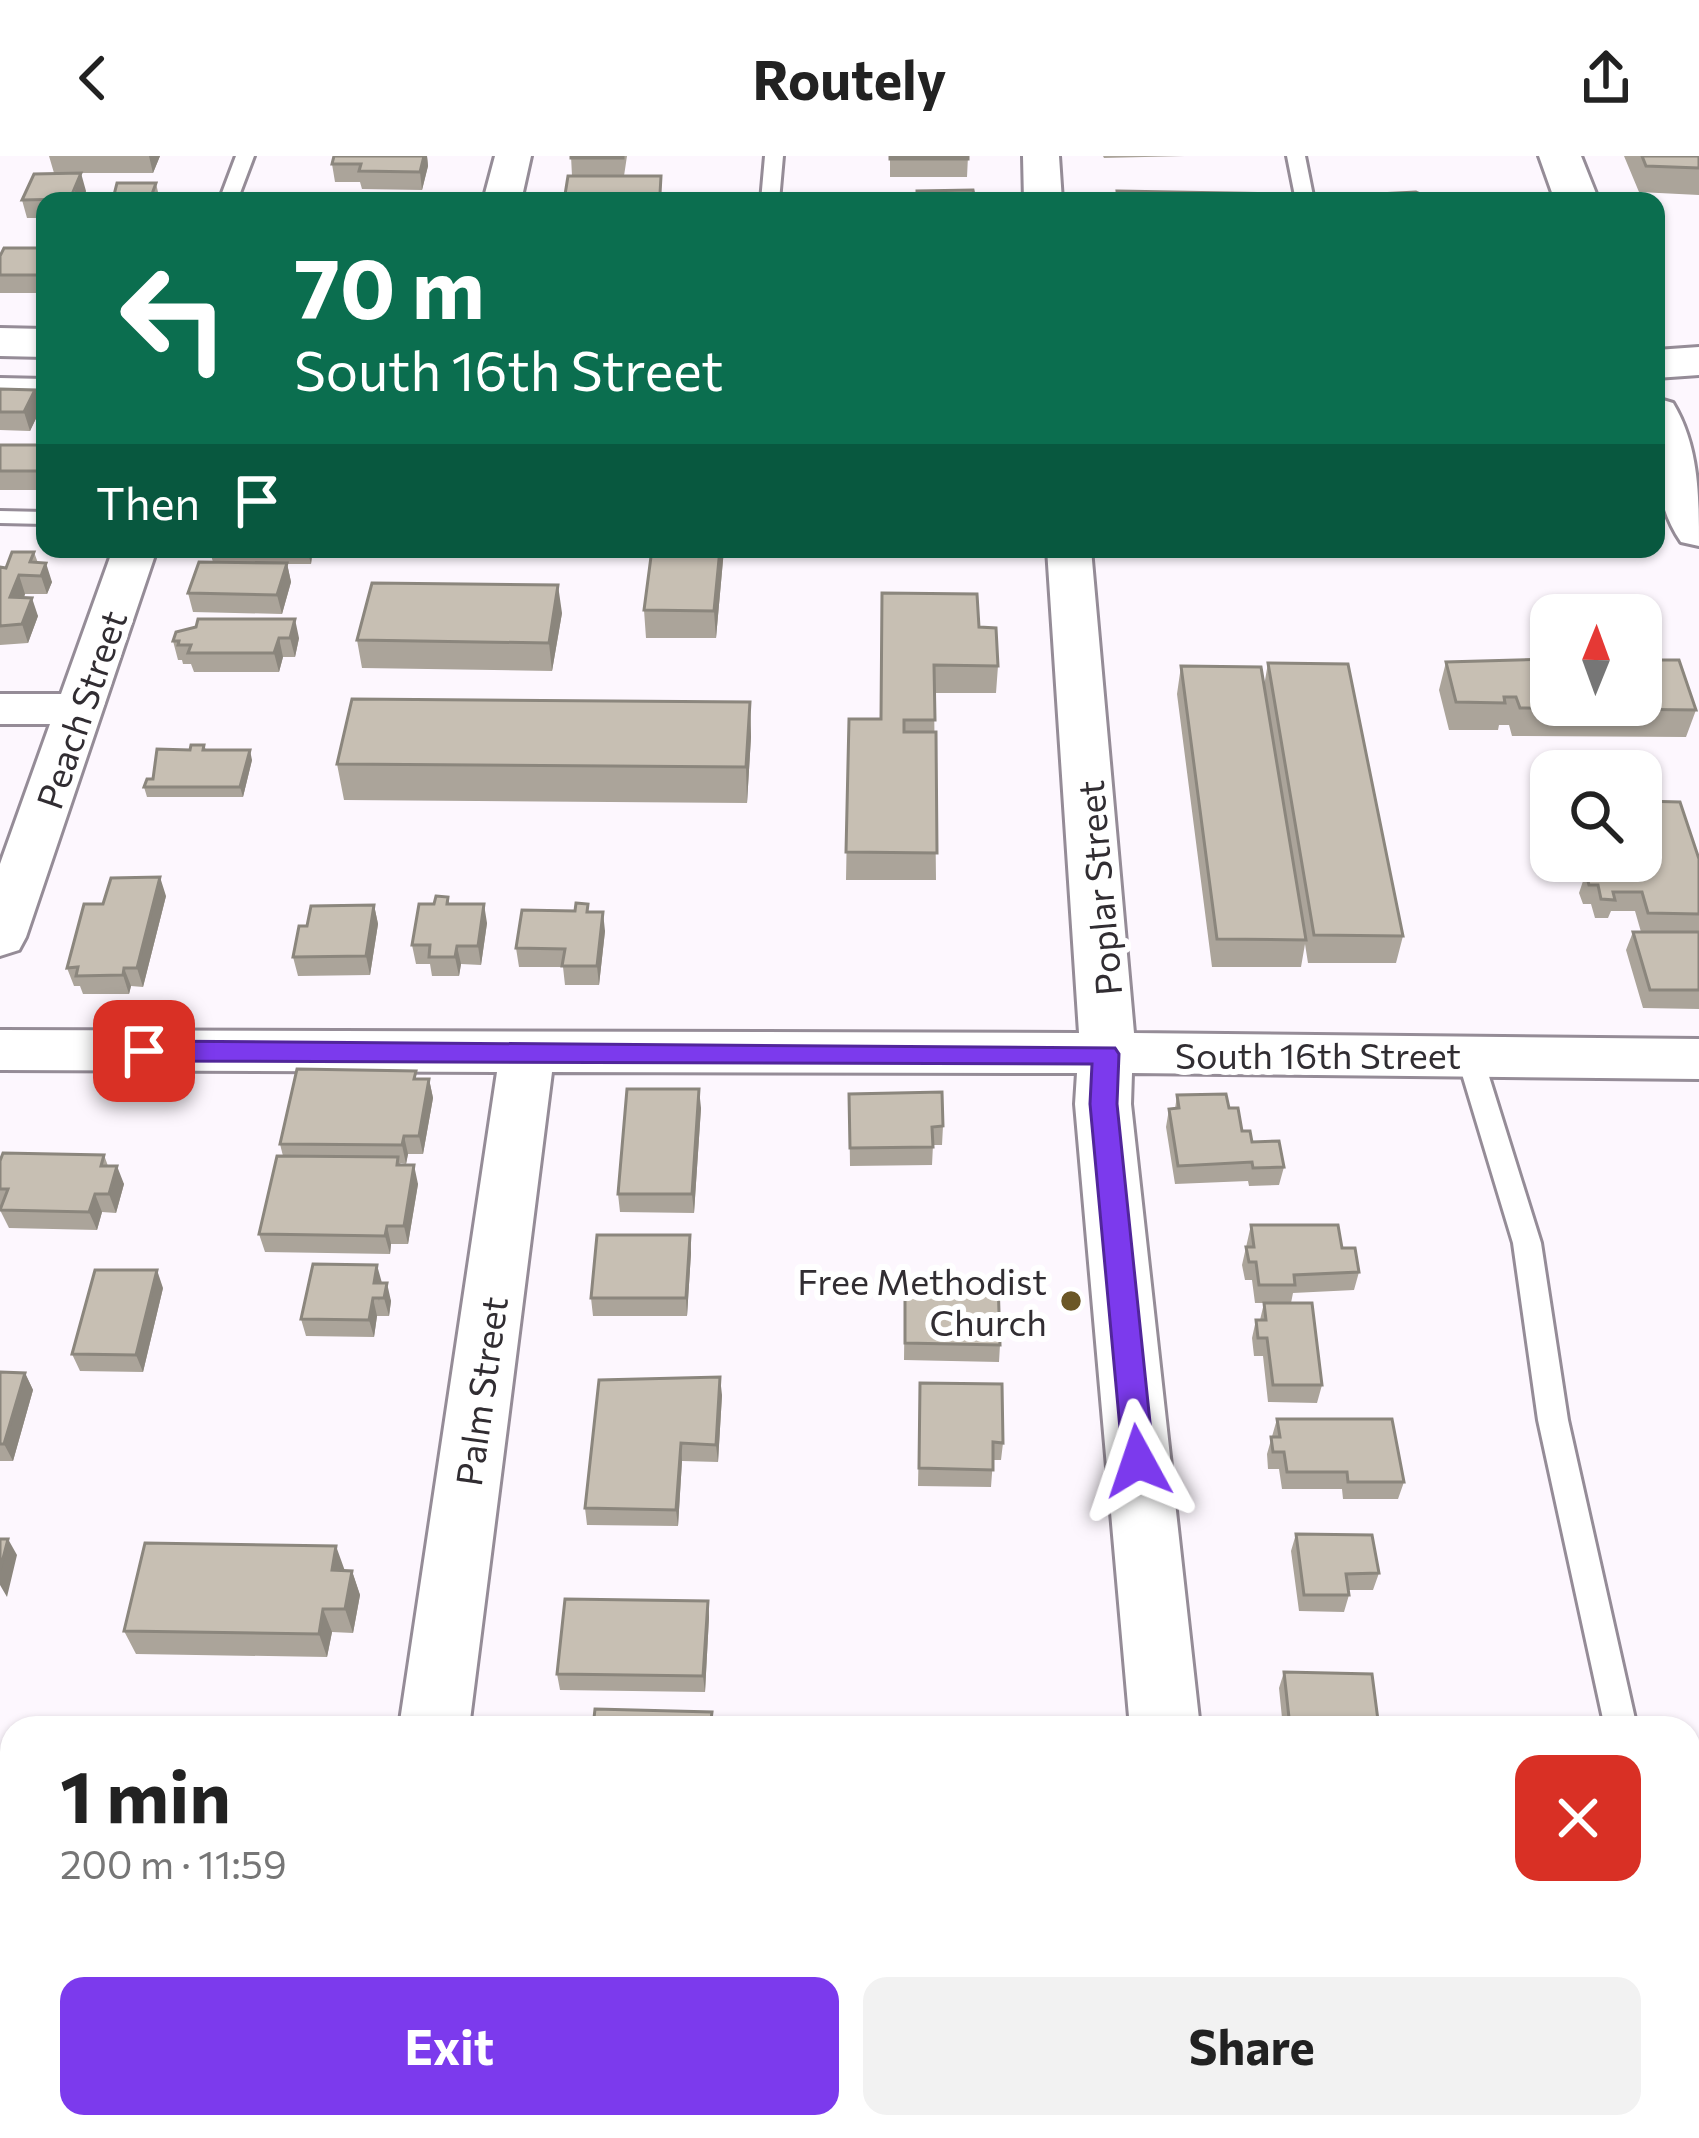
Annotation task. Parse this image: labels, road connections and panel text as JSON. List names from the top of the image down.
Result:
{
  "streets": {
    "street": [
      "Peach Street",
      "Poplar Street",
      "South 16th Street",
      "Palm Street"
    ]
  },
  "crossings": [
    ["Poplar Street", "South 16th Street"],
    ["South 16th Street", "Palm Street"]
  ],
  "places": ["Free Methodist Church"],
  "north": "top",
  "page": {
    "header": "Routely",
    "turn": ["70 m", "South 16th Street"],
    "then": "Then",
    "heading": ["1 min", "200 m · 11:59"],
    "buttons": ["Exit", "Share"]
  }
}
